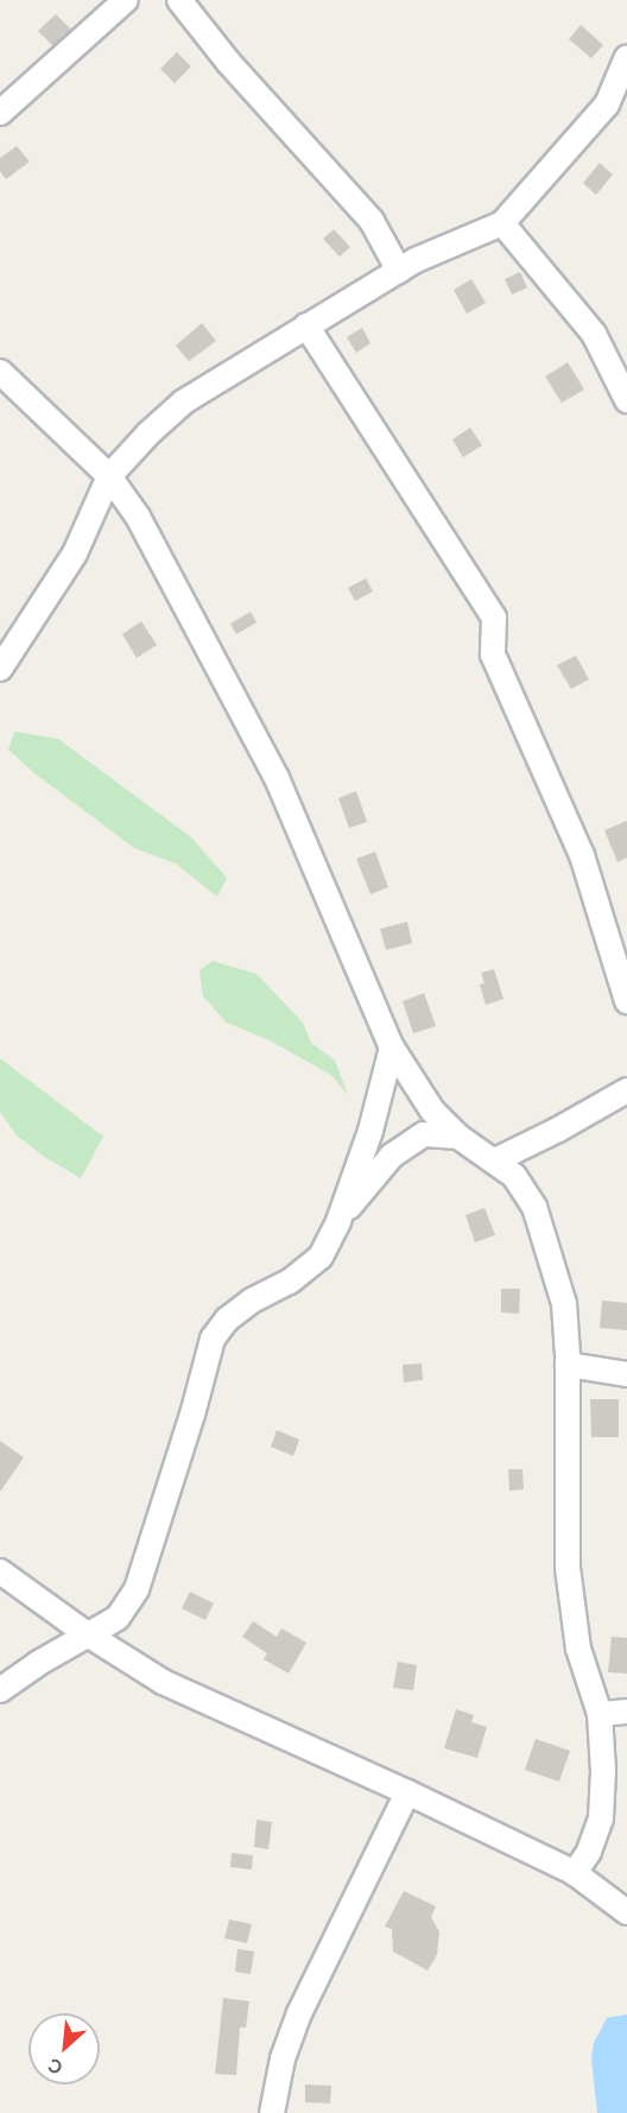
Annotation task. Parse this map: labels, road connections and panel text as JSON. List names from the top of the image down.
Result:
{
  "north": "bottom left"
}
